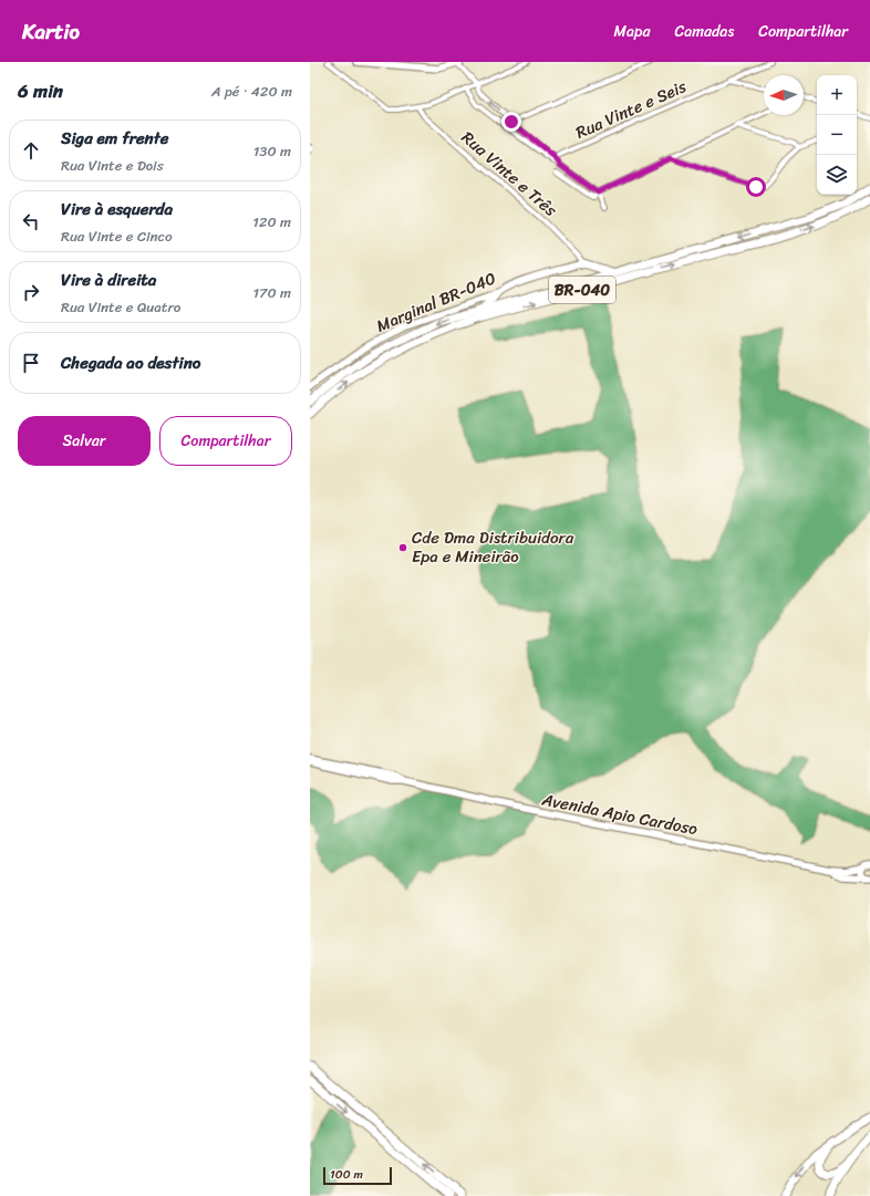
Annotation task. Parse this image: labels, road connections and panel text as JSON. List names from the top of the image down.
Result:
{
  "streets": {
    "highway": ["BR-040"],
    "street": [
      "Rua Vinte e Seis",
      "Rua Vinte e Três",
      "Marginal BR-040",
      "Avenida Apio Cardoso"
    ]
  },
  "crossings": [
    ["Rua Vinte e Três", "Marginal BR-040"]
  ],
  "places": ["Cde Dma Distribuidora Epa e Mineirão"],
  "scale_bar": "100 m",
  "north": "left",
  "page": {
    "header": "Kartio",
    "nav": ["Mapa", "Camadas", "Compartilhar"],
    "heading": ["6 min", "A pé · 420 m"],
    "map_buttons": ["+", "−"],
    "list": [
      ["Siga em frente", "Rua Vinte e Dois", "130 m"],
      ["Vire à esquerda", "Rua Vinte e Cinco", "120 m"],
      ["Vire à direita", "Rua Vinte e Quatro", "170 m"],
      "Chegada ao destino"
    ],
    "buttons": ["Salvar", "Compartilhar"],
    "scale": "100 m"
  }
}
